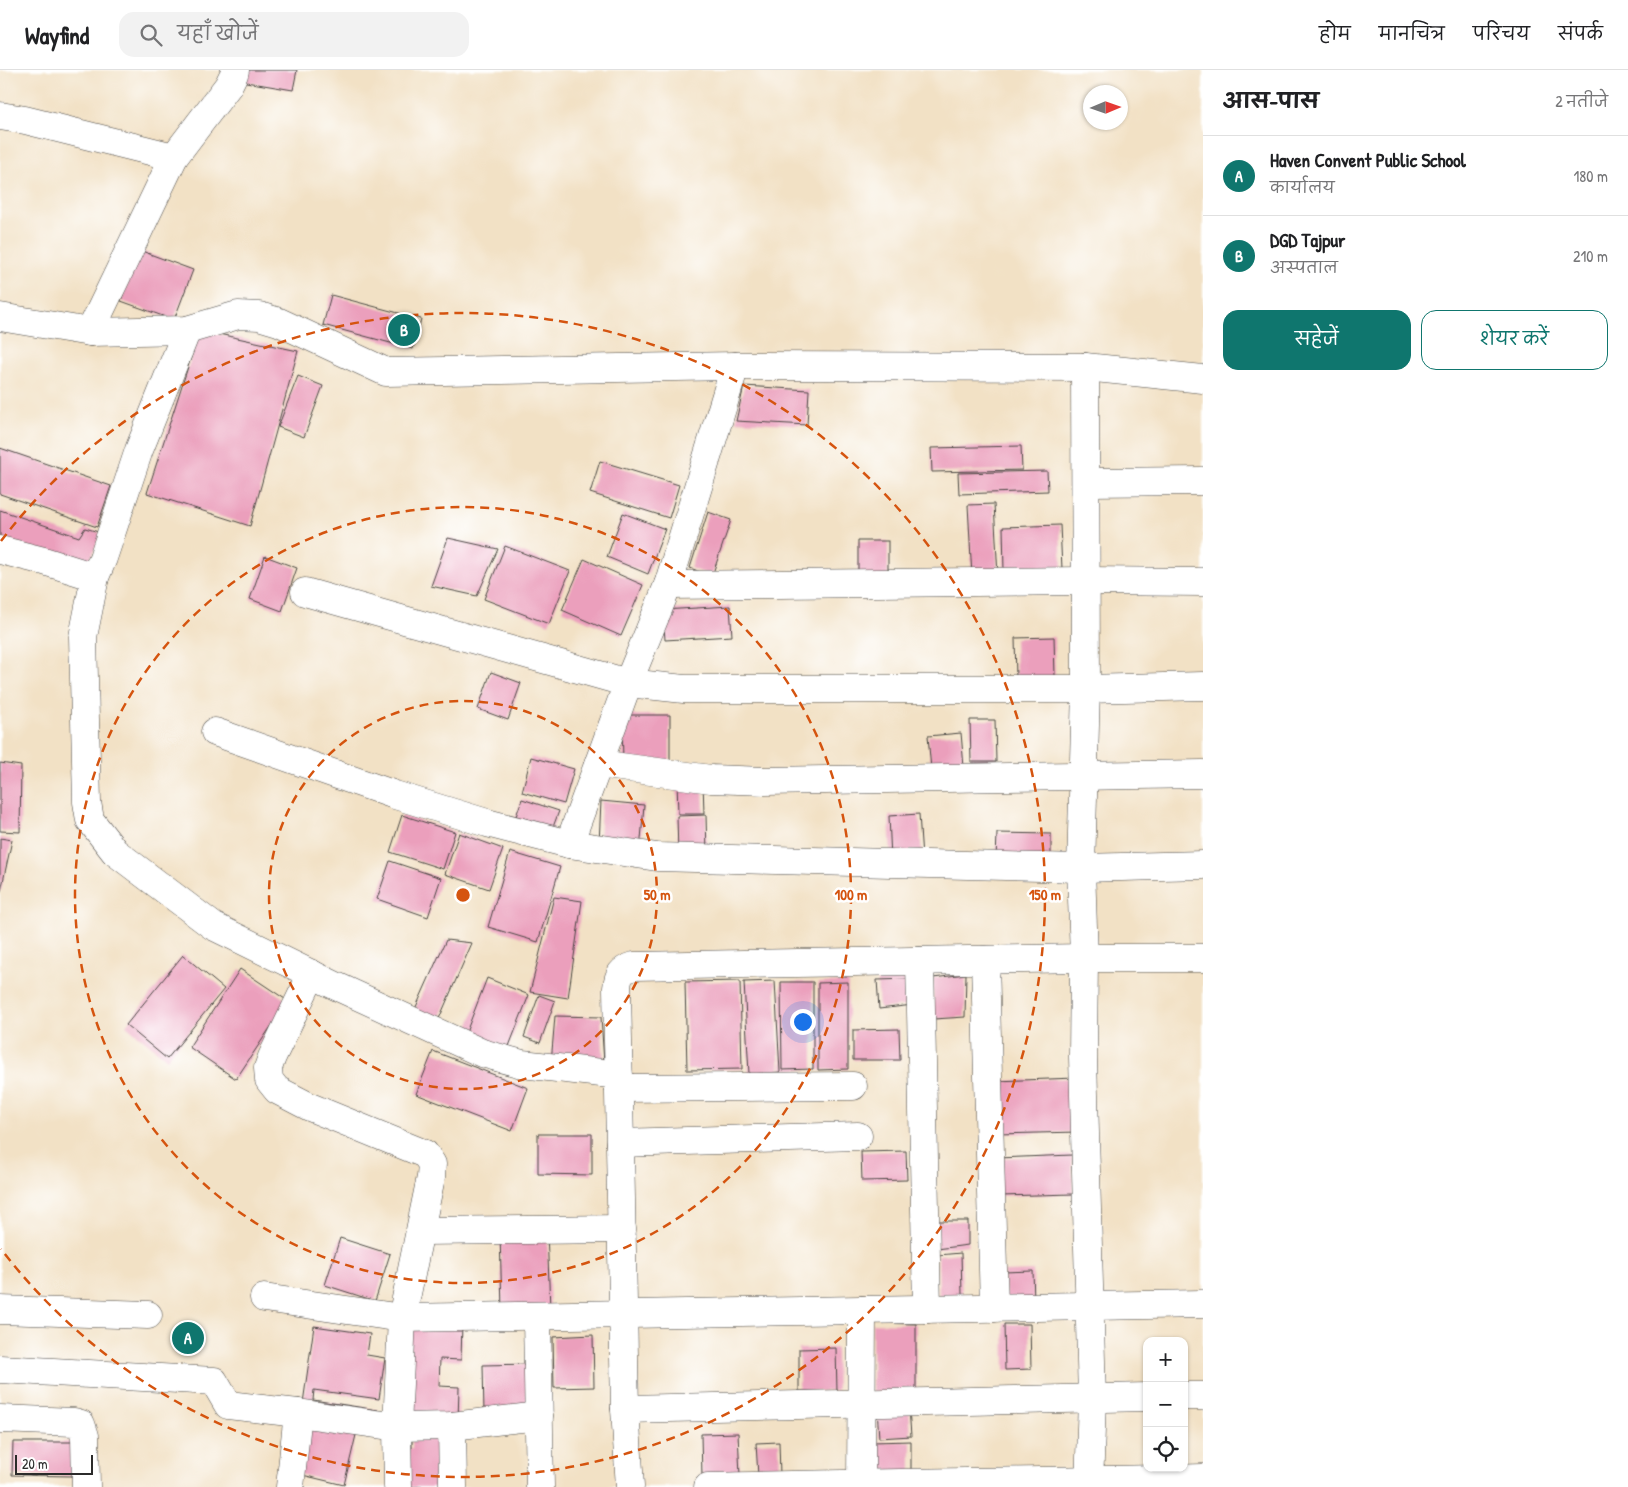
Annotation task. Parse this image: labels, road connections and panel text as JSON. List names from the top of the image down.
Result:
{
  "scale_bar": "20 m",
  "north": "right",
  "page": {
    "header": "Wayfind",
    "search": "यहाँ खोजें",
    "nav": [
      "होम",
      "मानचित्र",
      "परिचय",
      "संपर्क"
    ],
    "heading": ["आस-पास", "2 नतीजे"],
    "list": [
      {
        "mark": "A",
        "name": "Haven Convent Public School",
        "note": "कार्यालय",
        "value": "180 m"
      },
      {
        "mark": "B",
        "name": "DGD Tajpur",
        "note": "अस्पताल",
        "value": "210 m"
      }
    ],
    "buttons": ["सहेजें", "शेयर करें"],
    "pins": ["B", "A"],
    "map_buttons": ["+", "−"],
    "scale": "20 m"
  },
  "rings": ["50 m", "100 m", "150 m"]
}
